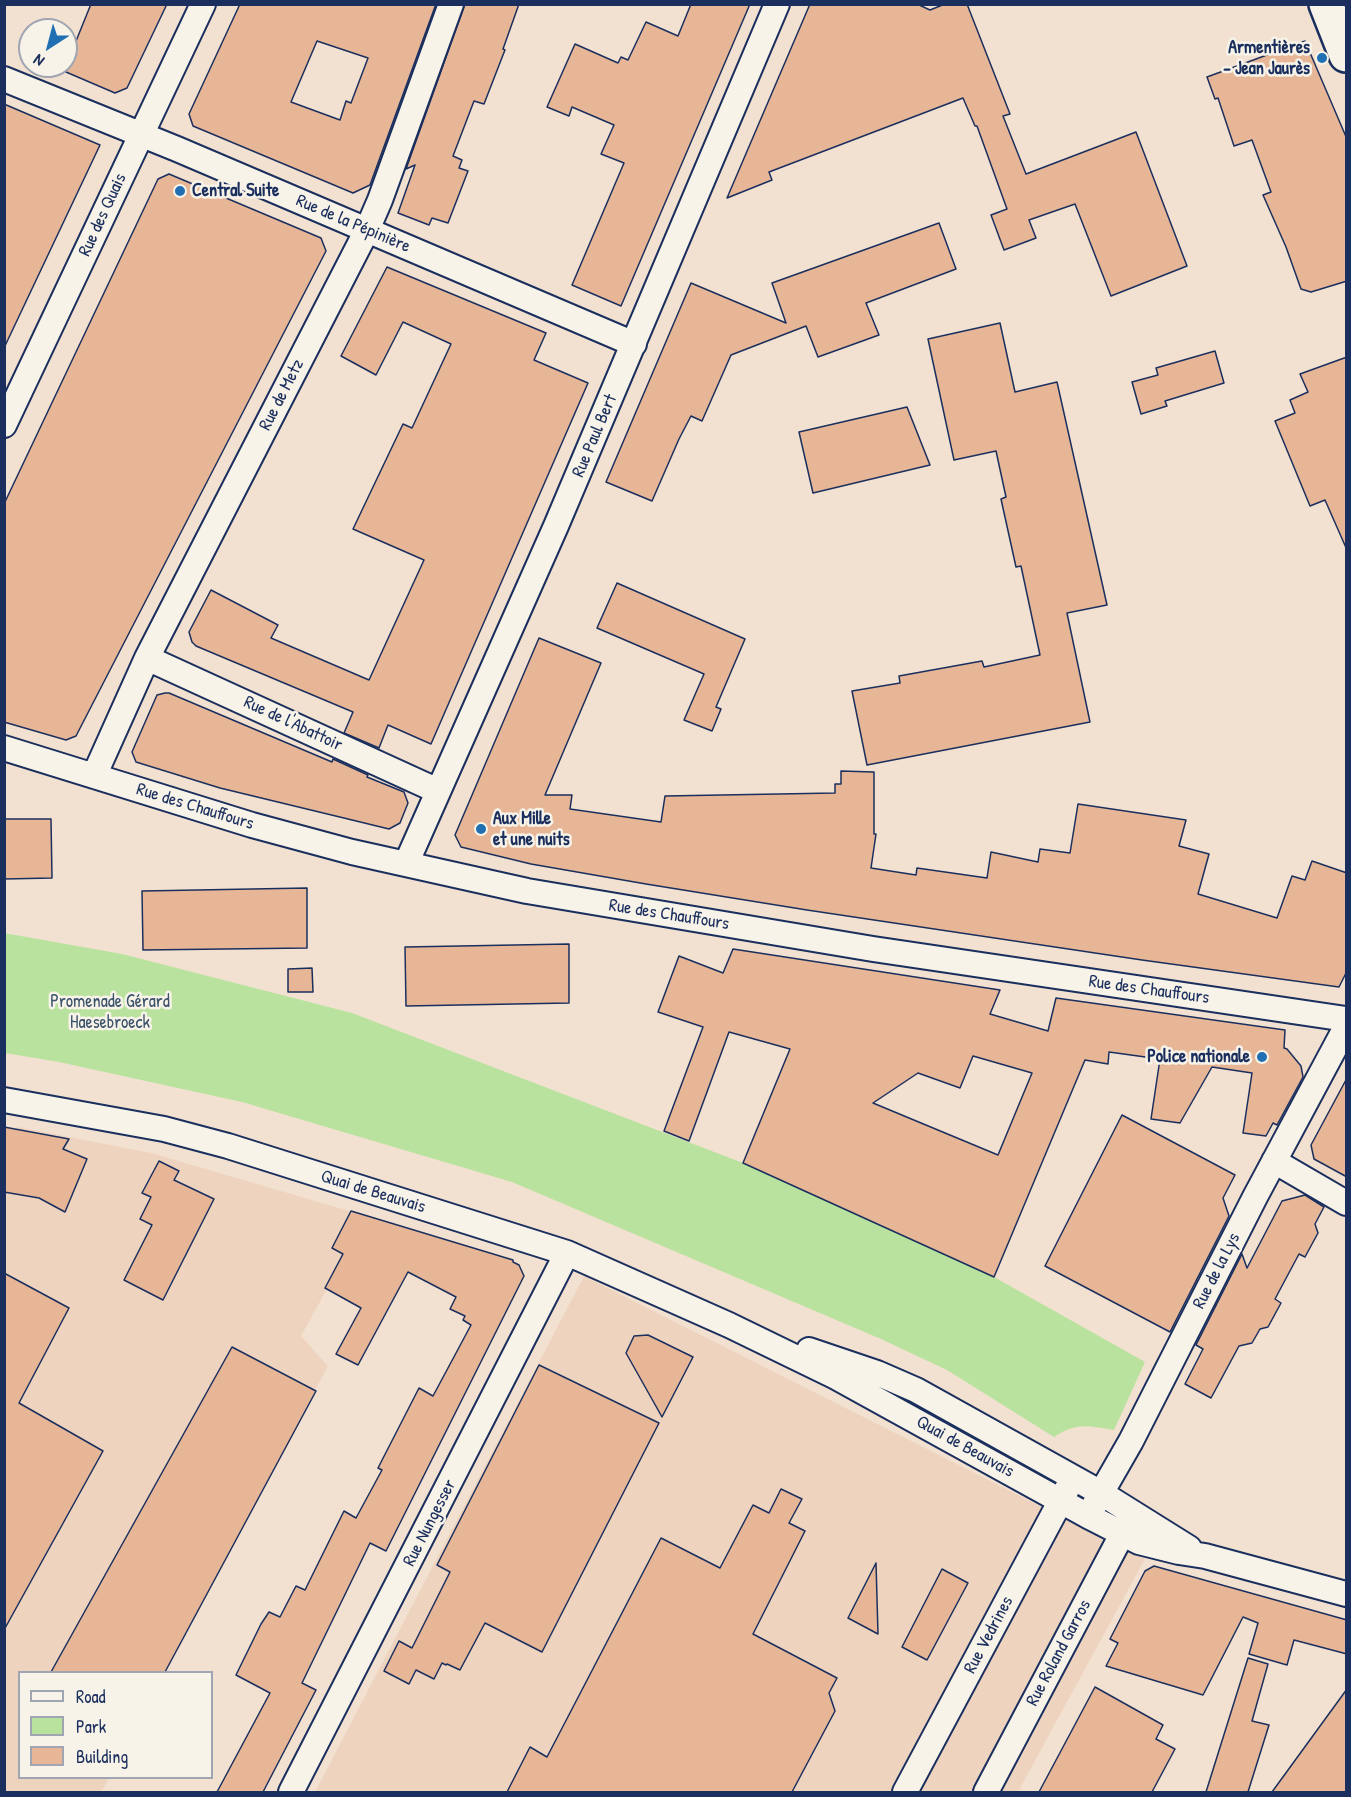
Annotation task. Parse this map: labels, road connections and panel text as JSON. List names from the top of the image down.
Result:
{
  "streets": {
    "street": [
      "Rue des Quais",
      "Rue de la Pépinière",
      "Rue de Metz",
      "Rue Paul Bert",
      "Rue de l'Abattoir",
      "Rue des Chauffours",
      "Quai de Beauvais",
      "Rue de la Lys",
      "Rue Nungesser",
      "Rue Vedrines",
      "Rue Roland Garros"
    ]
  },
  "crossings": [
    ["Rue des Quais", "Rue de la Pépinière"],
    ["Rue de la Pépinière", "Rue de Metz"],
    ["Rue de la Pépinière", "Rue Paul Bert"],
    ["Rue de Metz", "Rue de l'Abattoir"],
    ["Rue de Metz", "Rue des Chauffours"],
    ["Rue Paul Bert", "Rue de l'Abattoir"],
    ["Rue Paul Bert", "Rue des Chauffours"],
    ["Quai de Beauvais", "Rue de la Lys"],
    ["Quai de Beauvais", "Rue Nungesser"],
    ["Quai de Beauvais", "Rue Vedrines"],
    ["Quai de Beauvais", "Rue Roland Garros"]
  ],
  "parks": ["Promenade Gérard Haesebroeck"],
  "places": [
    "Armentières – Jean Jaurès",
    "Central Suite",
    "Aux Mille et une nuits",
    "Police nationale"
  ],
  "legend": ["Road", "Park", "Building"],
  "north": "bottom left"
}
